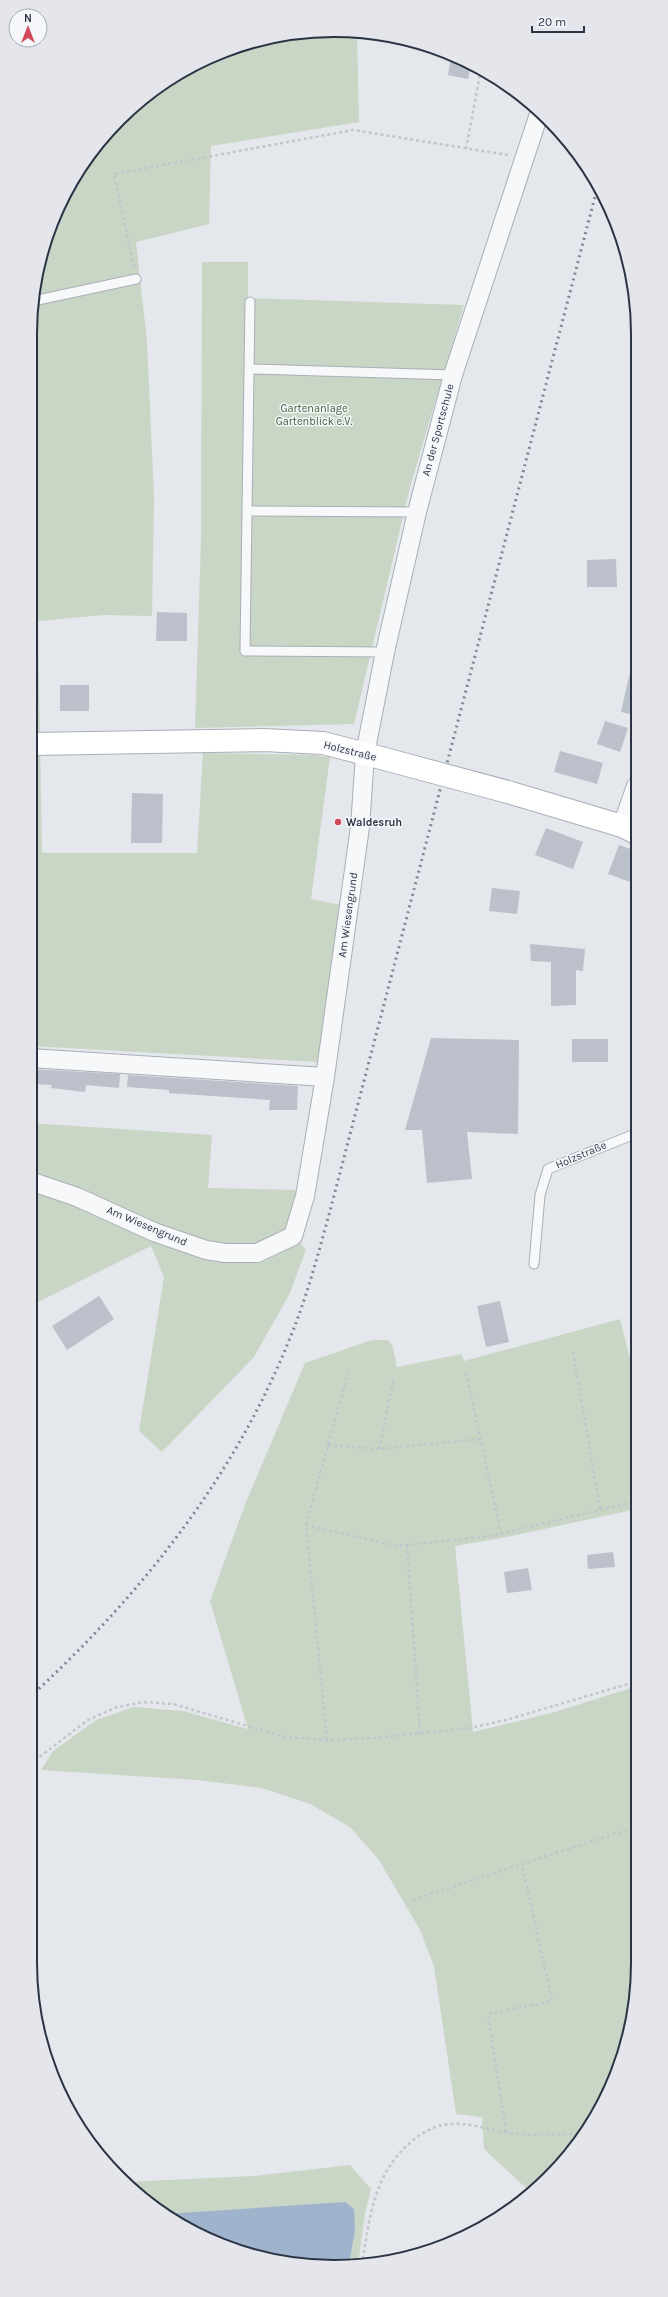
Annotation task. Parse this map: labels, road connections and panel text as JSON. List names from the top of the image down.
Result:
{
  "streets": {
    "street": ["An der Sportschule", "Holzstraße", "Am Wiesengrund"]
  },
  "crossings": [
    ["An der Sportschule", "Holzstraße"],
    ["An der Sportschule", "Am Wiesengrund"],
    ["Holzstraße", "Am Wiesengrund"]
  ],
  "parks": ["Gartenanlage Gartenblick e.V."],
  "places": ["Waldesruh"],
  "scale_bar": "20 m",
  "north": "top"
}
